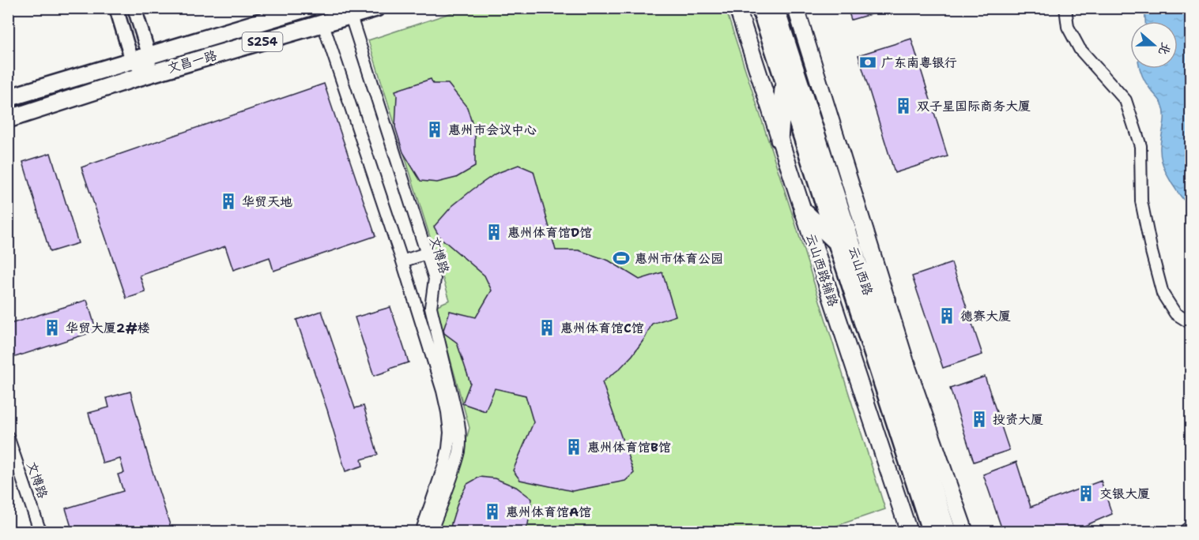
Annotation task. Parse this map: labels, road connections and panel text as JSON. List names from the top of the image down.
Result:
{
  "streets": {
    "main road": [
      "S254",
      "文昌一路",
      "云山西路辅路",
      "云山西路"
    ],
    "street": ["文博路"]
  },
  "crossings": [
    ["文昌一路", "文博路"]
  ],
  "places": {
    "bank": ["广东南粤银行"],
    "building": [
      "双子星国际商务大厦",
      "惠州市会议中心",
      "华贸天地",
      "惠州体育馆D馆",
      "德赛大厦",
      "华贸大厦2#楼",
      "惠州体育馆C馆",
      "投资大厦",
      "惠州体育馆B馆",
      "交银大厦",
      "惠州体育馆A馆"
    ],
    "sports": ["惠州市体育公园"]
  },
  "north": "right"
}
